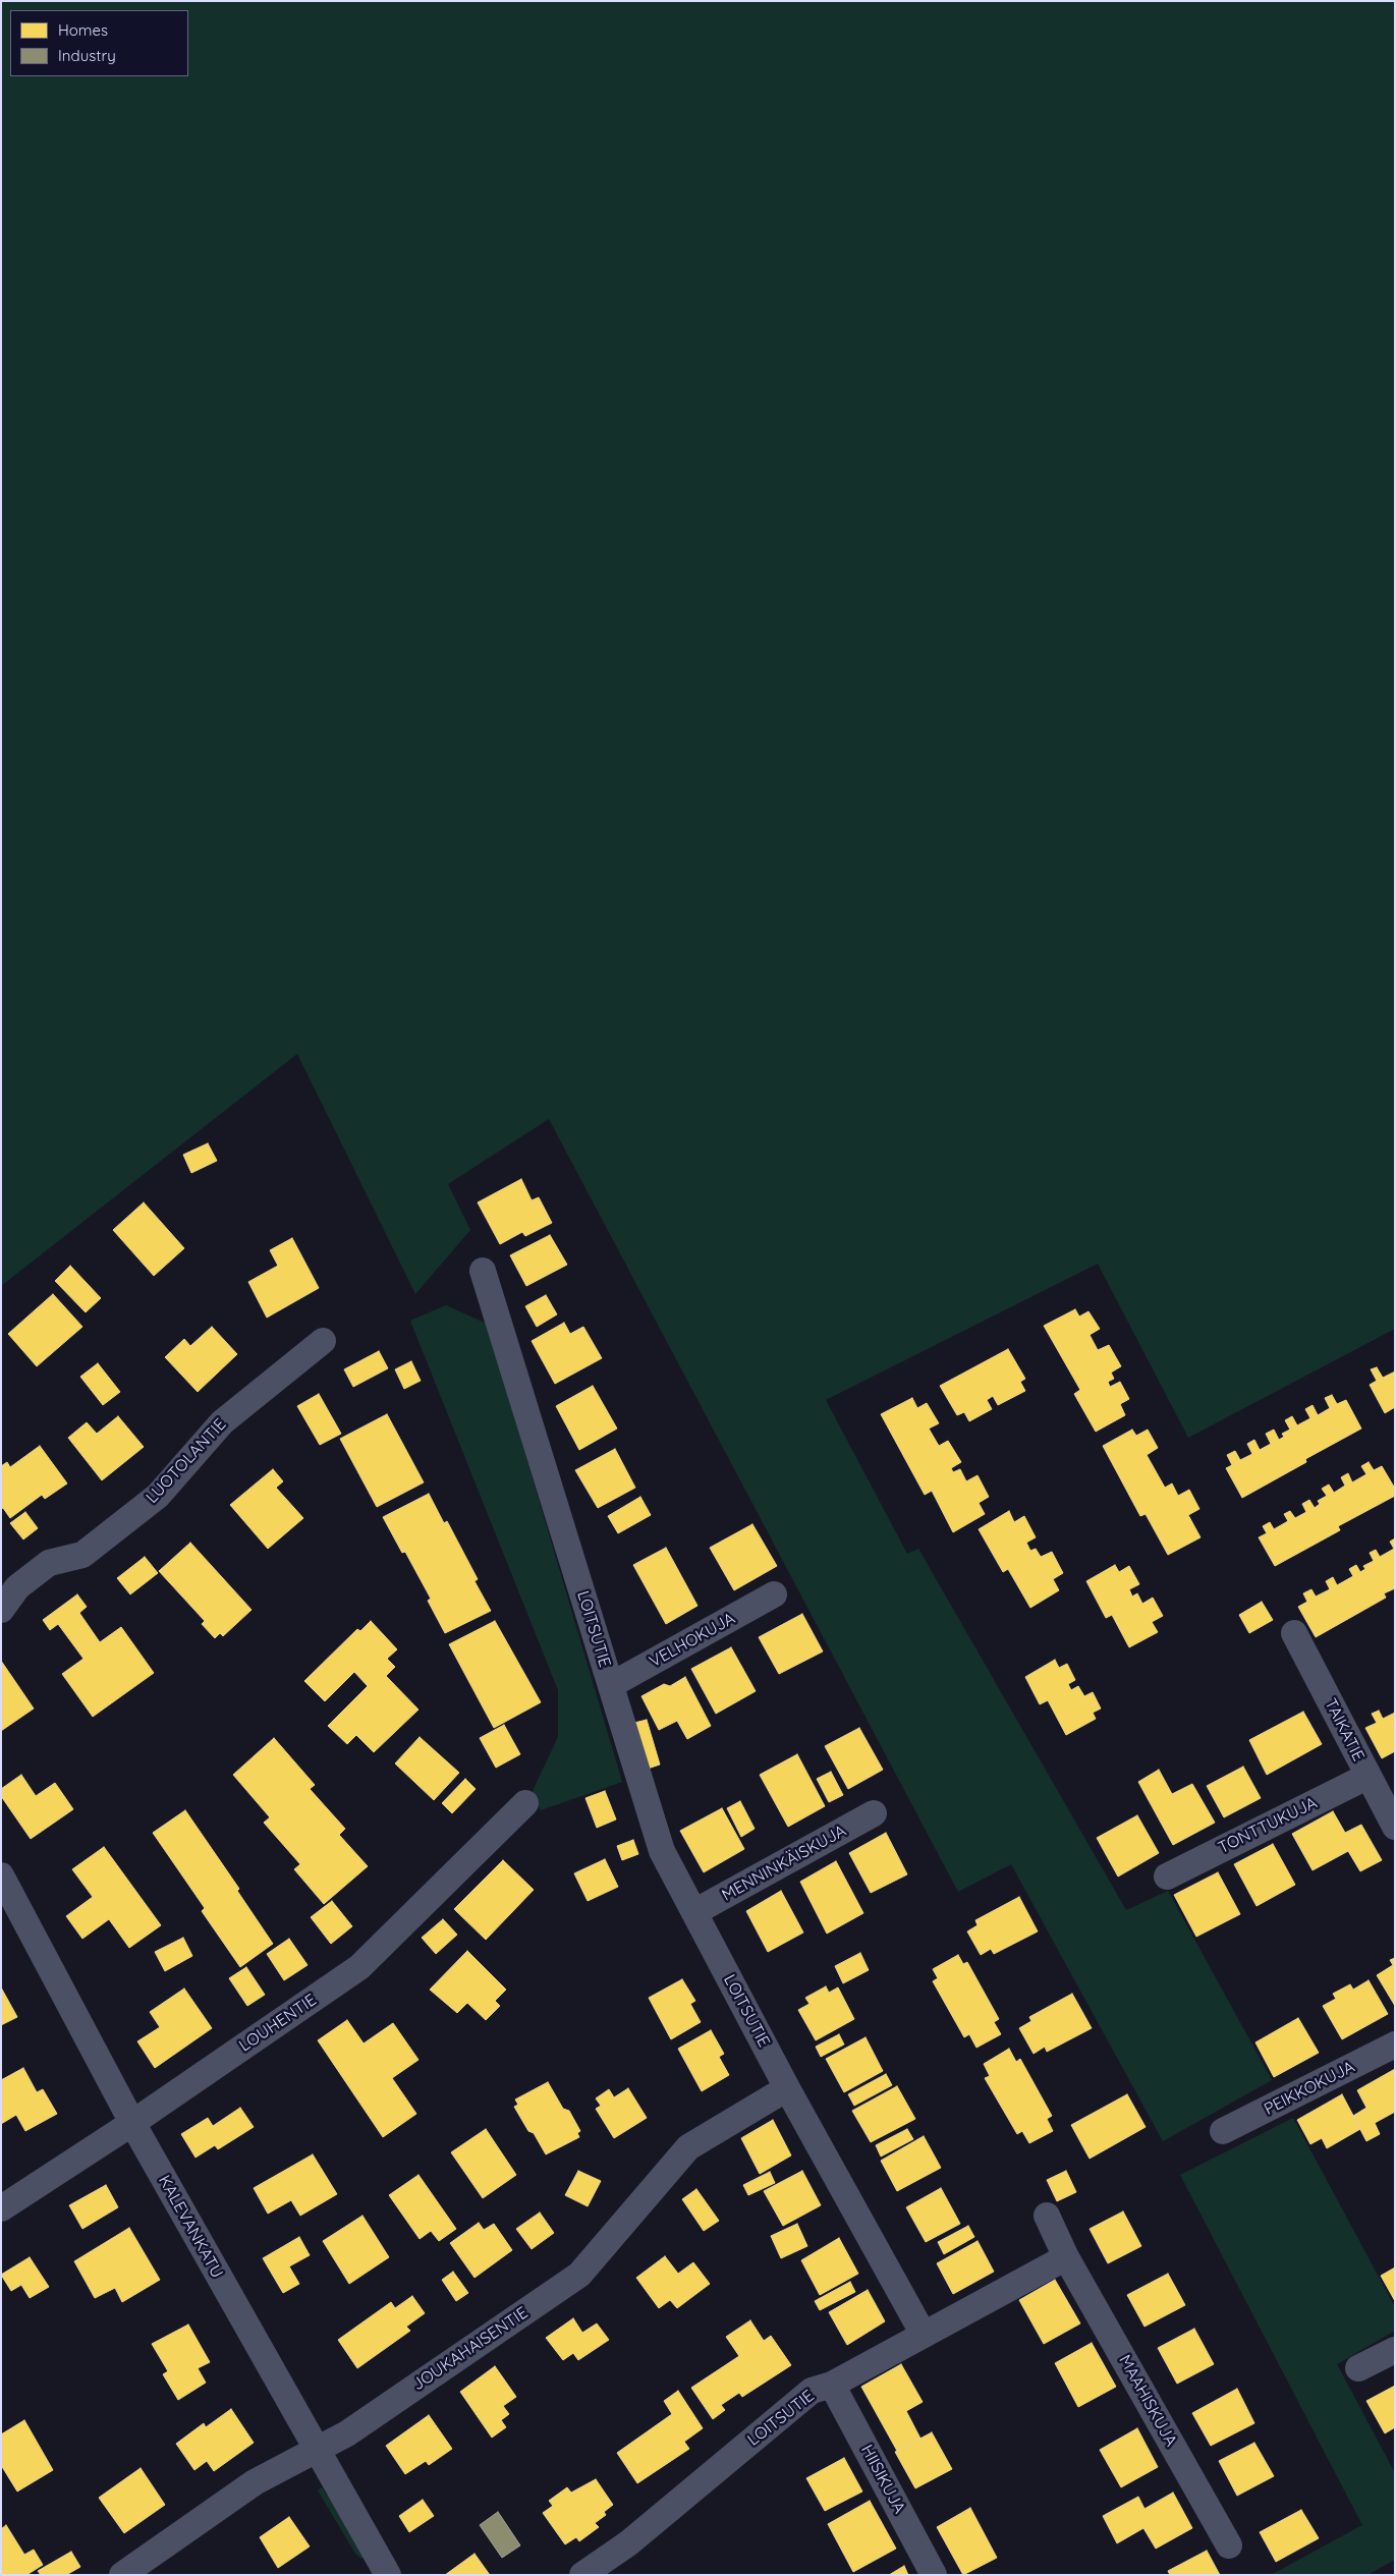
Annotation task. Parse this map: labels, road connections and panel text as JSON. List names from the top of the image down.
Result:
{
  "streets": {
    "street": [
      "LUOTOLANTIE",
      "LOITSUTIE",
      "VELHOKUJA",
      "TAIKATIE",
      "TONTTUKUJA",
      "MENNINKÄISKUJA",
      "LOUHENTIE",
      "PEIKKOKUJA",
      "KALEVANKATU",
      "JOUKAHAISENTIE",
      "MAAHISKUJA",
      "HIISIKUJA"
    ]
  },
  "crossings": [
    ["LOITSUTIE", "VELHOKUJA"],
    ["LOITSUTIE", "MENNINKÄISKUJA"],
    ["LOITSUTIE", "JOUKAHAISENTIE"],
    ["LOITSUTIE", "HIISIKUJA"],
    ["TAIKATIE", "TONTTUKUJA"],
    ["LOUHENTIE", "KALEVANKATU"],
    ["KALEVANKATU", "JOUKAHAISENTIE"]
  ],
  "legend": ["Homes", "Industry"]
}
